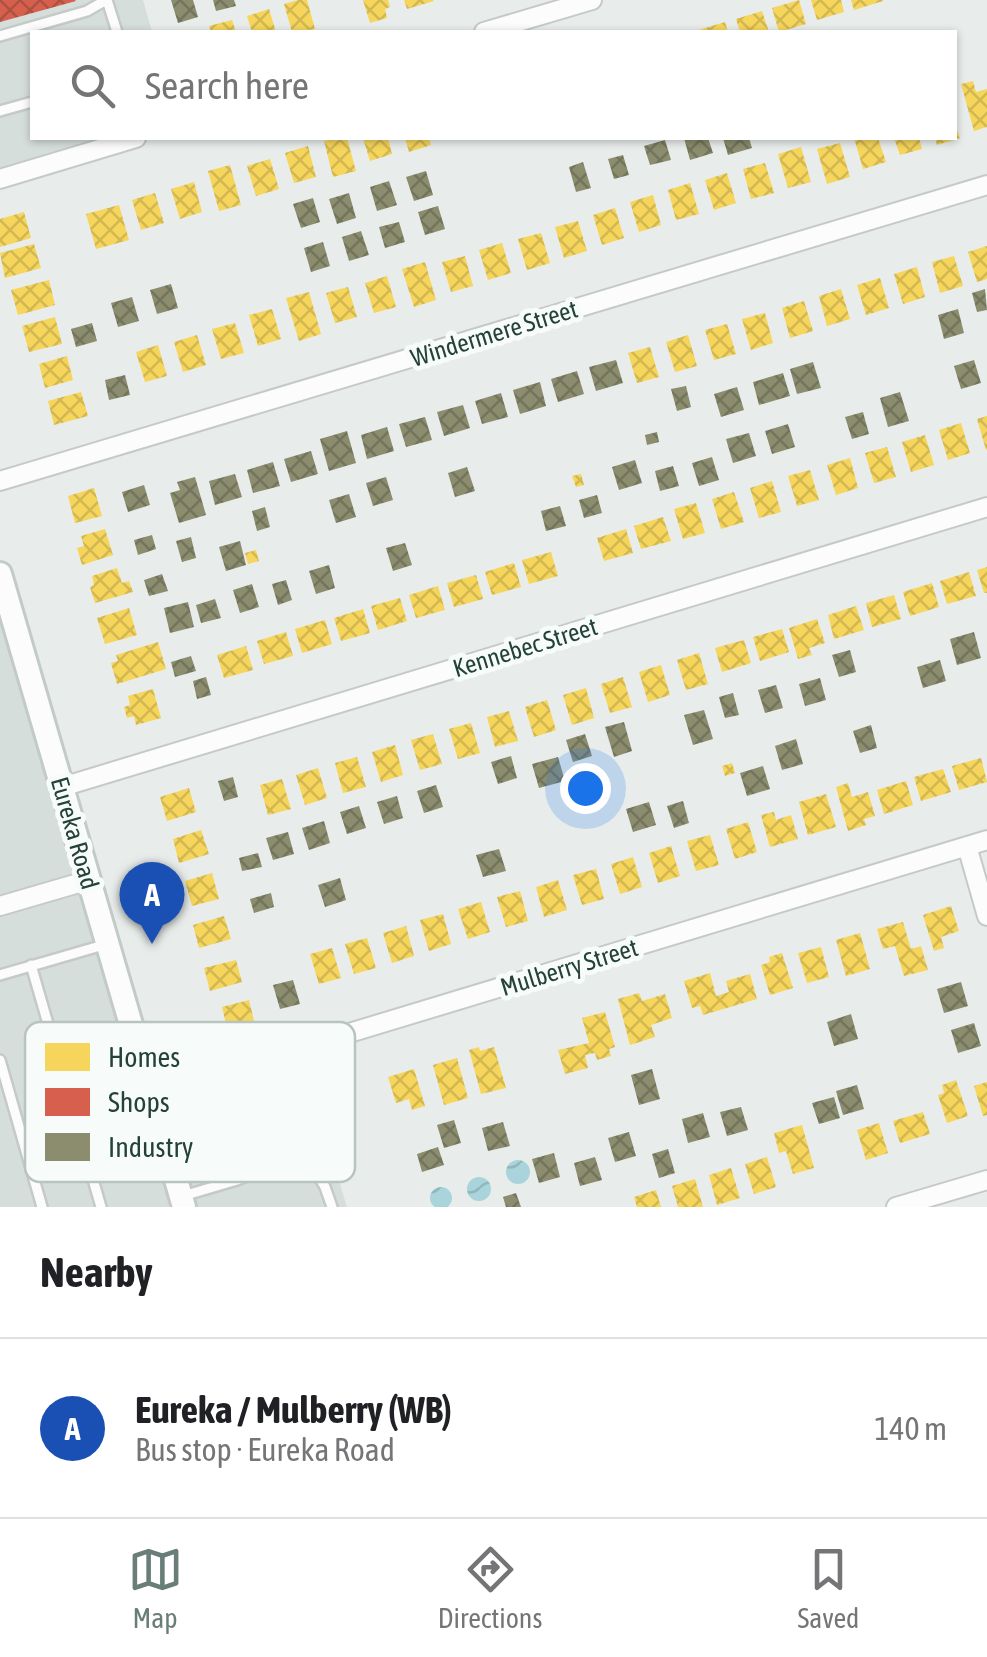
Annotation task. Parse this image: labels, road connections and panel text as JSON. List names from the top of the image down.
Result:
{
  "streets": {
    "main road": ["Eureka Road"],
    "street": ["Windermere Street", "Kennebec Street", "Mulberry Street"]
  },
  "crossings": [
    ["Kennebec Street", "Eureka Road"]
  ],
  "legend": ["Homes", "Shops", "Industry"],
  "page": {
    "search": "Search here",
    "pins": "A",
    "heading": "Nearby",
    "list": [
      {
        "mark": "A",
        "name": "Eureka / Mulberry (WB)",
        "note": "Bus stop · Eureka Road",
        "value": "140 m"
      }
    ],
    "nav": ["Map", "Directions", "Saved"]
  }
}
